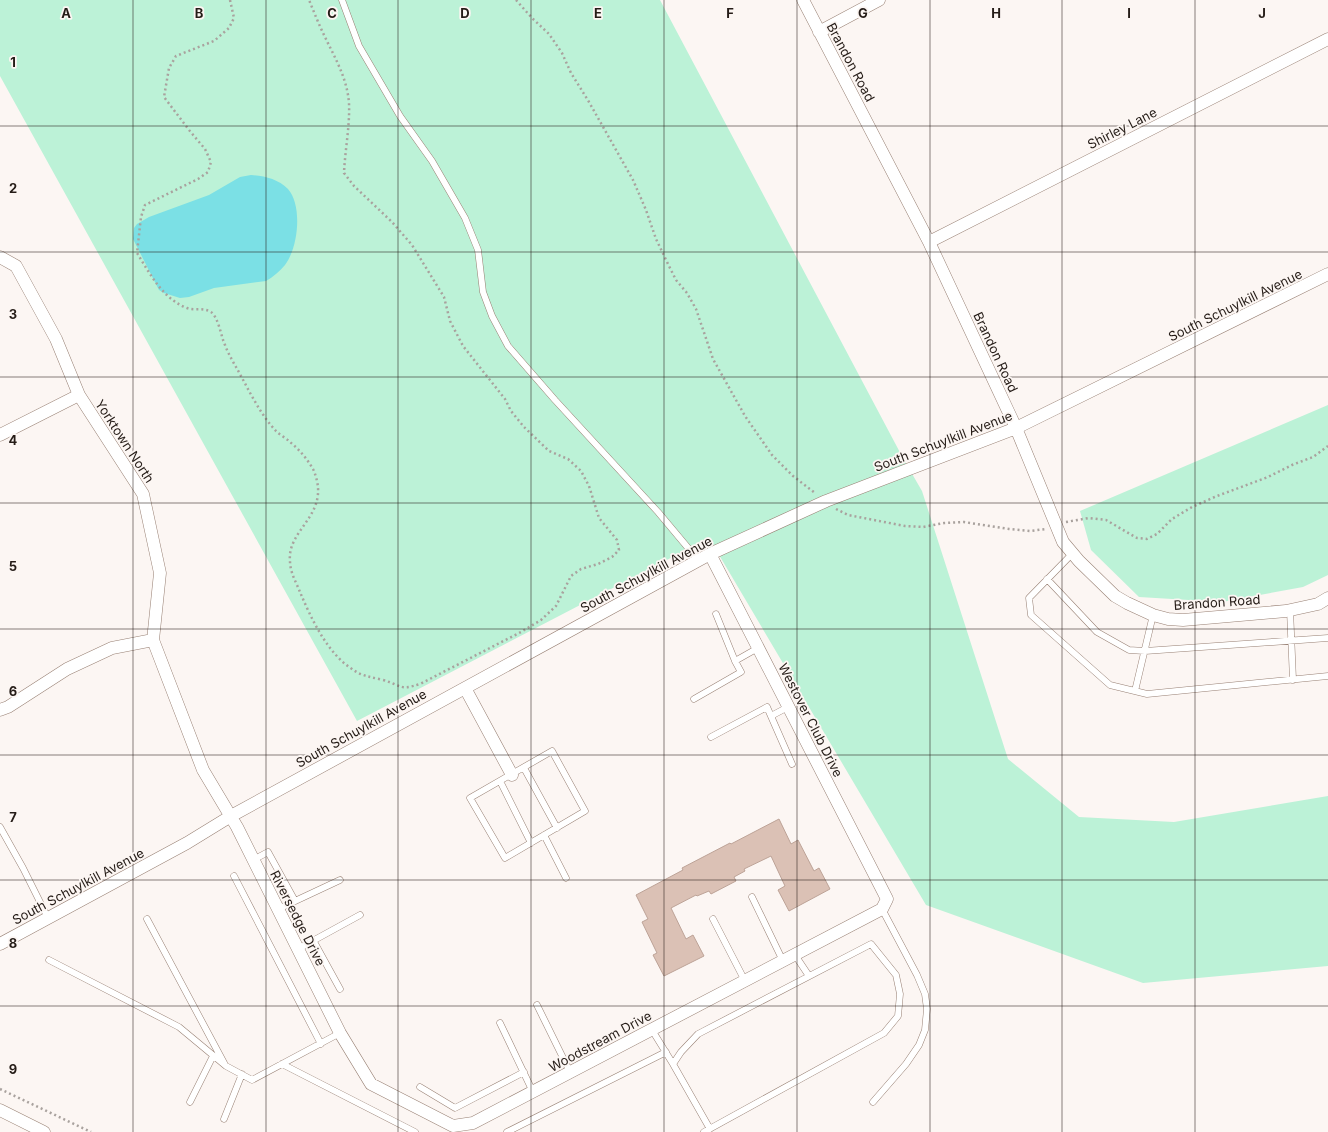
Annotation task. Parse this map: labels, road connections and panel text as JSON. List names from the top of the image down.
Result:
{
  "streets": {
    "street": [
      "Brandon Road",
      "Shirley Lane",
      "South Schuylkill Avenue",
      "Yorktown North",
      "Westover Club Drive",
      "Riversedge Drive",
      "Woodstream Drive"
    ]
  },
  "crossings": [
    ["Brandon Road", "Shirley Lane"],
    ["Brandon Road", "South Schuylkill Avenue"],
    ["South Schuylkill Avenue", "Yorktown North"],
    ["South Schuylkill Avenue", "Westover Club Drive"],
    ["South Schuylkill Avenue", "Riversedge Drive"],
    ["Yorktown North", "Riversedge Drive"],
    ["Westover Club Drive", "Woodstream Drive"],
    ["Riversedge Drive", "Woodstream Drive"]
  ],
  "grid": {
    "columns": [
      "A",
      "B",
      "C",
      "D",
      "E",
      "F",
      "G",
      "H",
      "I",
      "J"
    ],
    "rows": [
      "1",
      "2",
      "3",
      "4",
      "5",
      "6",
      "7",
      "8",
      "9"
    ]
  }
}
